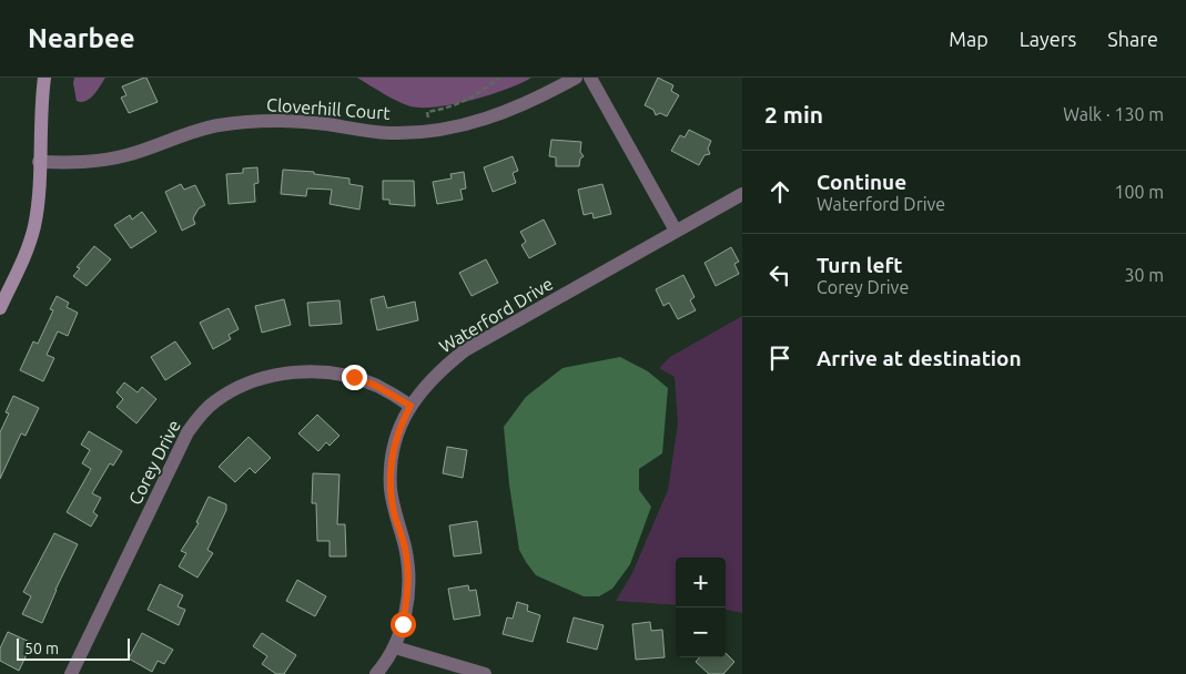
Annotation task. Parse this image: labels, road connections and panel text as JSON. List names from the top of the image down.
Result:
{
  "streets": {
    "street": ["Cloverhill Court", "Waterford Drive", "Corey Drive"]
  },
  "crossings": [
    ["Waterford Drive", "Corey Drive"]
  ],
  "scale_bar": "50 m",
  "page": {
    "header": "Nearbee",
    "nav": ["Map", "Layers", "Share"],
    "heading": ["2 min", "Walk · 130 m"],
    "list": [
      ["Continue", "Waterford Drive", "100 m"],
      ["Turn left", "Corey Drive", "30 m"],
      "Arrive at destination"
    ],
    "map_buttons": ["+", "−"],
    "scale": "50 m"
  }
}
